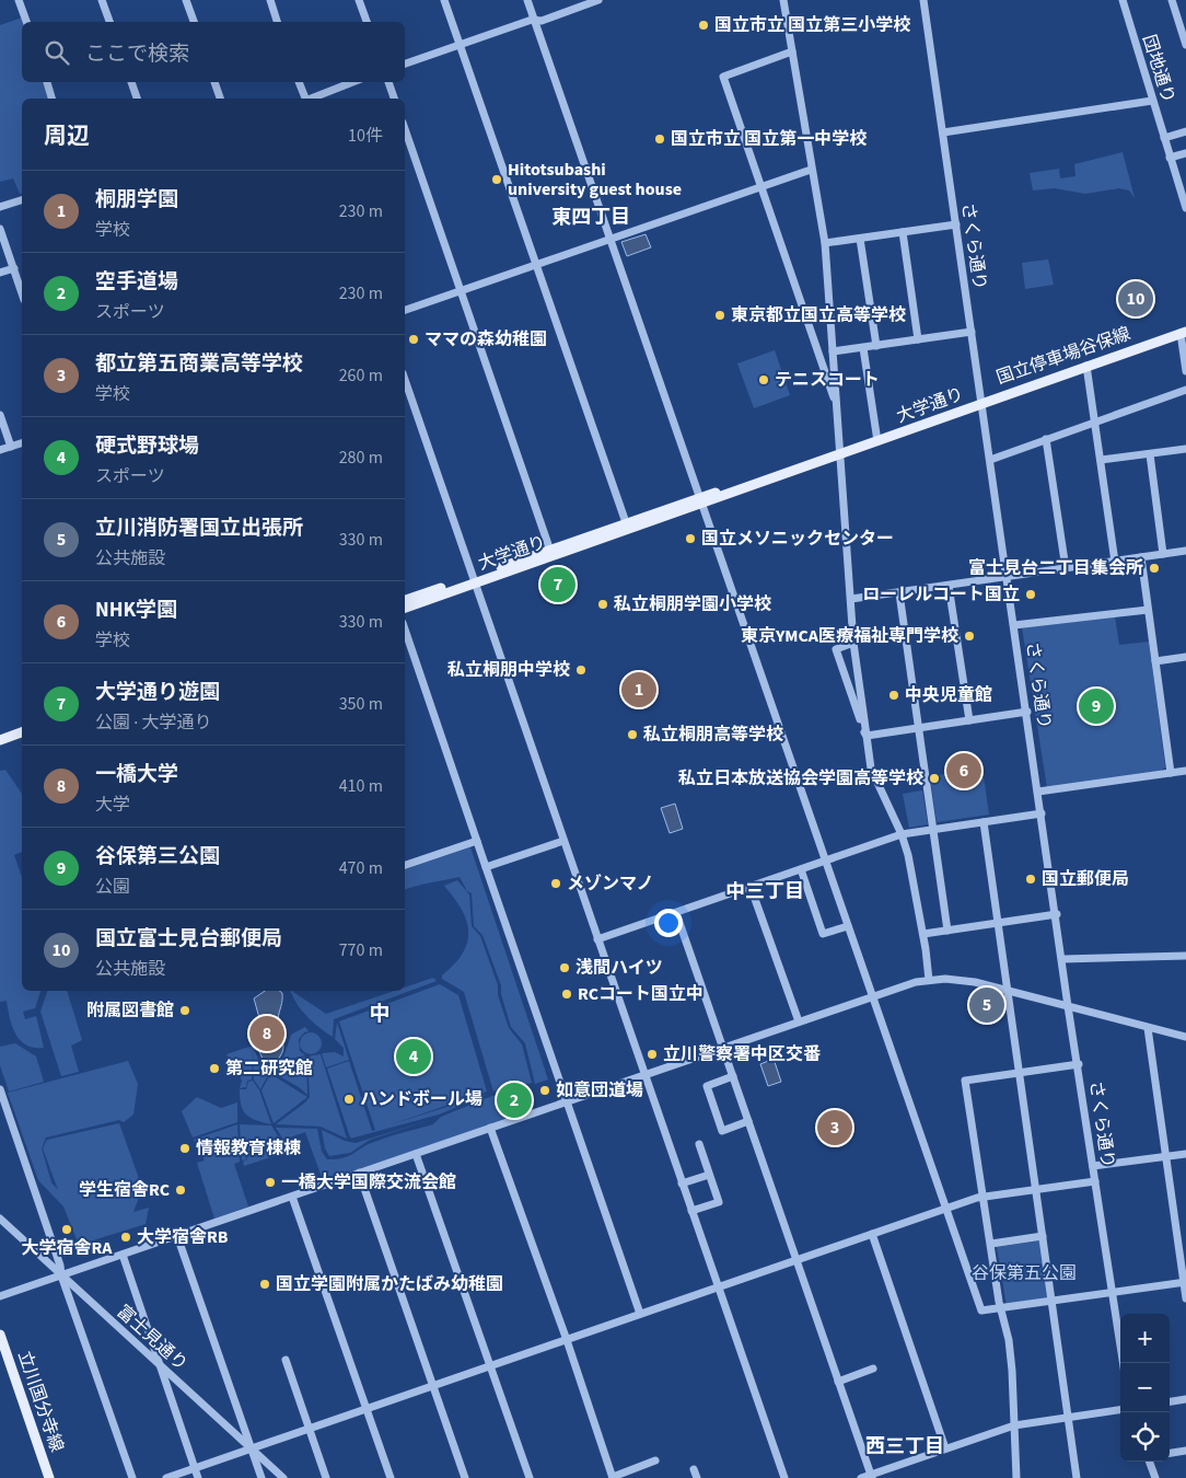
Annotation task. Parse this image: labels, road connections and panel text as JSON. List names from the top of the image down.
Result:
{
  "streets": {
    "main road": ["国立停車場谷保線", "大学通り", "立川国分寺線"],
    "street": ["団地通り", "さくら通り", "富士見通り"]
  },
  "crossings": [
    ["さくら通り", "国立停車場谷保線"],
    ["さくら通り", "大学通り"],
    ["国立停車場谷保線", "大学通り"]
  ],
  "districts": [
    "東四丁目",
    "中三丁目",
    "中",
    "西三丁目"
  ],
  "parks": ["谷保第五公園"],
  "places": [
    "国立市立 国立第三小学校",
    "国立市立 国立第一中学校",
    "Hitotsubashi university guest house",
    "東京都立国立高等学校",
    "ママの森幼稚園",
    "テニスコート",
    "国立メソニックセンター",
    "富士見台二丁目集会所",
    "ローレルコート国立",
    "私立桐朋学園小学校",
    "東京YMCA医療福祉専門学校",
    "私立桐朋中学校",
    "中央児童館",
    "私立桐朋高等学校",
    "私立日本放送協会学園高等学校",
    "国立郵便局",
    "メゾンマノ",
    "浅間ハイツ",
    "RCコート国立中",
    "附属図書館",
    "立川警察署中区交番",
    "第二研究館",
    "如意団道場",
    "ハンドボール場",
    "情報教育棟棟",
    "一橋大学国際交流会館",
    "学生宿舎RC",
    "大学宿舎RA",
    "大学宿舎RB",
    "国立学園附属かたばみ幼稚園"
  ],
  "page": {
    "search": "ここで検索",
    "heading": ["周辺", "10件"],
    "list": [
      {
        "mark": "1",
        "name": "桐朋学園",
        "note": "学校",
        "value": "230 m"
      },
      {
        "mark": "2",
        "name": "空手道場",
        "note": "スポーツ",
        "value": "230 m"
      },
      {
        "mark": "3",
        "name": "都立第五商業高等学校",
        "note": "学校",
        "value": "260 m"
      },
      {
        "mark": "4",
        "name": "硬式野球場",
        "note": "スポーツ",
        "value": "280 m"
      },
      {
        "mark": "5",
        "name": "立川消防署国立出張所",
        "note": "公共施設",
        "value": "330 m"
      },
      {
        "mark": "6",
        "name": "NHK学園",
        "note": "学校",
        "value": "330 m"
      },
      {
        "mark": "7",
        "name": "大学通り遊園",
        "note": "公園 · 大学通り",
        "value": "350 m"
      },
      {
        "mark": "8",
        "name": "一橋大学",
        "note": "大学",
        "value": "410 m"
      },
      {
        "mark": "9",
        "name": "谷保第三公園",
        "note": "公園",
        "value": "470 m"
      },
      {
        "mark": "10",
        "name": "国立富士見台郵便局",
        "note": "公共施設",
        "value": "770 m"
      }
    ],
    "pins": [
      "10",
      "7",
      "1",
      "9",
      "6",
      "5",
      "8",
      "4",
      "2",
      "3"
    ],
    "map_buttons": ["+", "−"]
  }
}
